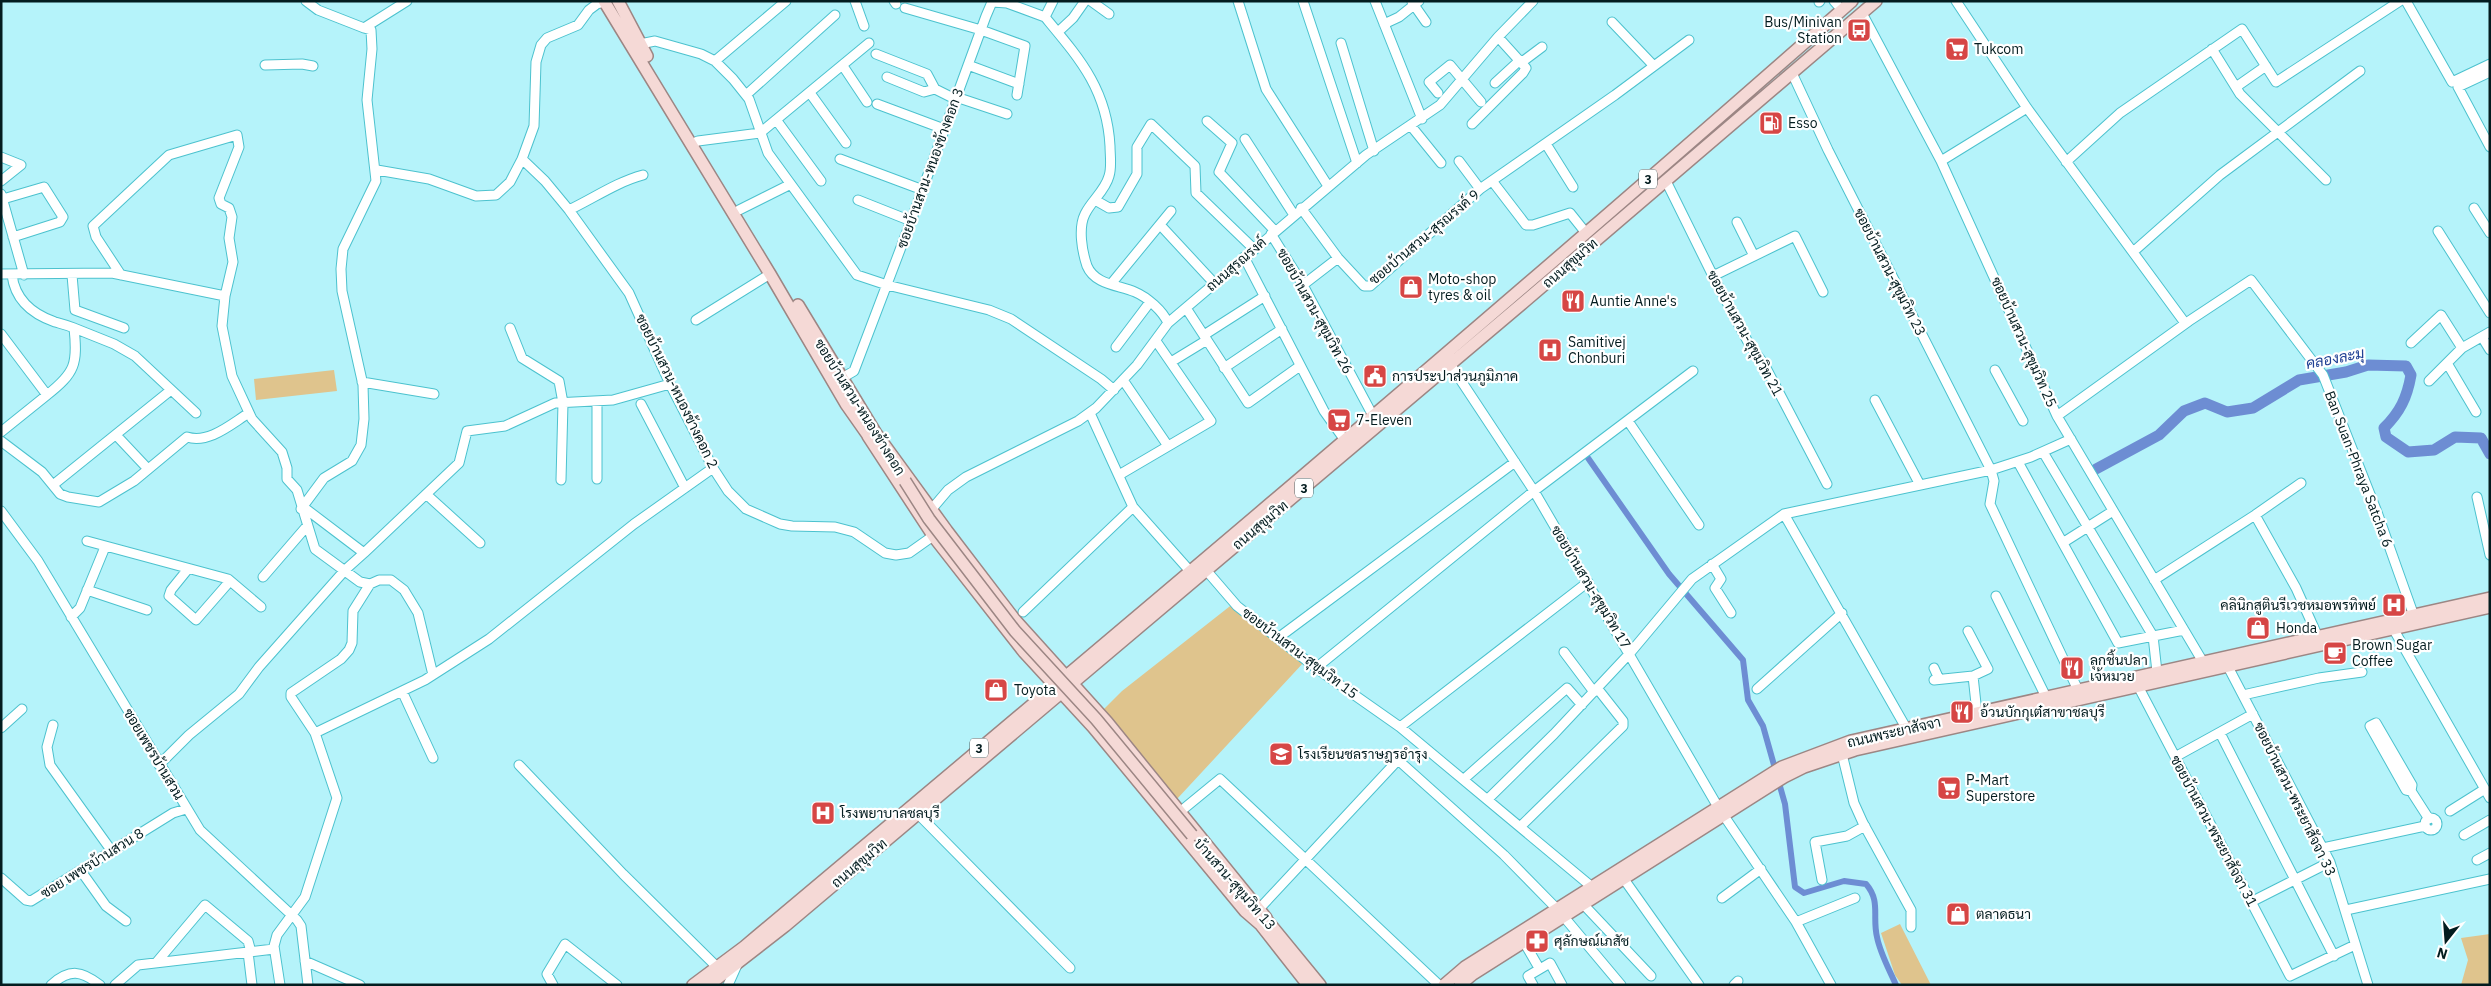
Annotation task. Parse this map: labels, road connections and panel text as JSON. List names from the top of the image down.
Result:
{
  "streets": {
    "main road": [
      "3",
      "ถนนสุขุมวิท",
      "ซอยบ้านสวน-หนองข้างคอก",
      "ถนนพระยาสัจจา",
      "บ้านสวน-สุขุมวิท 13"
    ],
    "street": [
      "ซอยบ้านสวน-หนองข้างคอก 3",
      "ซอยบ้านสวน-สุรณรงค์ 9",
      "ถนนสุรณรงค์",
      "ซอยบ้านสวน-สุขุมวิท 23",
      "ซอยบ้านสวน-สุขุมวิท 26",
      "ซอยบ้านสวน-สุขุมวิท 21",
      "ซอยบ้านสวน-สุขุมวิท 25",
      "ซอยบ้านสวน-หนองข้างคอก 2",
      "Ban Suan-Phraya Satcha 6",
      "ซอยบ้านสวน-สุขุมวิท 17",
      "ซอยบ้านสวน-สุขุมวิท 15",
      "ซอยเพชรบ้านสวน",
      "ซอยบ้านสวน-พระยาสัจจา 33",
      "ซอยบ้านสวน-พระยาสัจจา 31",
      "ซอย เพชรบ้านสวน 8"
    ]
  },
  "crossings": [
    ["ซอยบ้านสวน-หนองข้างคอก 3", "ซอยบ้านสวน-หนองข้างคอก"],
    ["ซอยบ้านสวน-สุรณรงค์ 9", "ถนนสุรณรงค์"],
    ["ถนนสุขุมวิท", "ซอยบ้านสวน-สุขุมวิท 23"],
    ["ถนนสุขุมวิท", "ซอยบ้านสวน-สุขุมวิท 26"],
    ["ถนนสุขุมวิท", "ซอยบ้านสวน-สุขุมวิท 21"],
    ["ถนนสุขุมวิท", "ซอยบ้านสวน-สุขุมวิท 25"],
    ["ถนนสุขุมวิท", "ซอยบ้านสวน-สุขุมวิท 17"],
    ["ถนนสุขุมวิท", "ซอยบ้านสวน-สุขุมวิท 15"],
    ["ถนนสุรณรงค์", "ซอยบ้านสวน-สุขุมวิท 26"],
    ["ซอยบ้านสวน-สุขุมวิท 25", "Ban Suan-Phraya Satcha 6"],
    ["ซอยบ้านสวน-สุขุมวิท 25", "ถนนพระยาสัจจา"],
    ["ซอยบ้านสวน-หนองข้างคอก", "บ้านสวน-สุขุมวิท 13"],
    ["Ban Suan-Phraya Satcha 6", "ถนนพระยาสัจจา"],
    ["ซอยบ้านสวน-สุขุมวิท 17", "ถนนพระยาสัจจา"],
    ["ซอยบ้านสวน-สุขุมวิท 15", "ถนนพระยาสัจจา"],
    ["ถนนพระยาสัจจา", "ซอยบ้านสวน-พระยาสัจจา 33"],
    ["ถนนพระยาสัจจา", "ซอยบ้านสวน-พระยาสัจจา 31"],
    ["ซอยเพชรบ้านสวน", "ซอย เพชรบ้านสวน 8"]
  ],
  "water": ["คลองละมุ"],
  "places": {
    "bus stop": ["Bus/Minivan Station"],
    "supermarket": ["Tukcom", "7-Eleven", "P-Mart Superstore"],
    "fuel station": ["Esso"],
    "shop": [
      "Moto-shop tyres & oil",
      "Honda",
      "Toyota",
      "ตลาดธนา"
    ],
    "restaurant": ["Auntie Anne's", "ลูกชิ้นปลา เจ้หมวย", "อ้วนบักกุเต๋สาขาชลบุรี"],
    "hospital": ["Samitivej Chonburi", "คลินิกสูตินรีเวชหมอพรทิพย์", "โรงพยาบาลชลบุรี"],
    "public building": ["การประปาส่วนภูมิภาค"],
    "cafe": ["Brown Sugar Coffee"],
    "school or university": ["โรงเรียนชลราษฎรอำรุง"],
    "pharmacy": ["ศุลักษณ์เภสัช"]
  },
  "north": "bottom"
}
